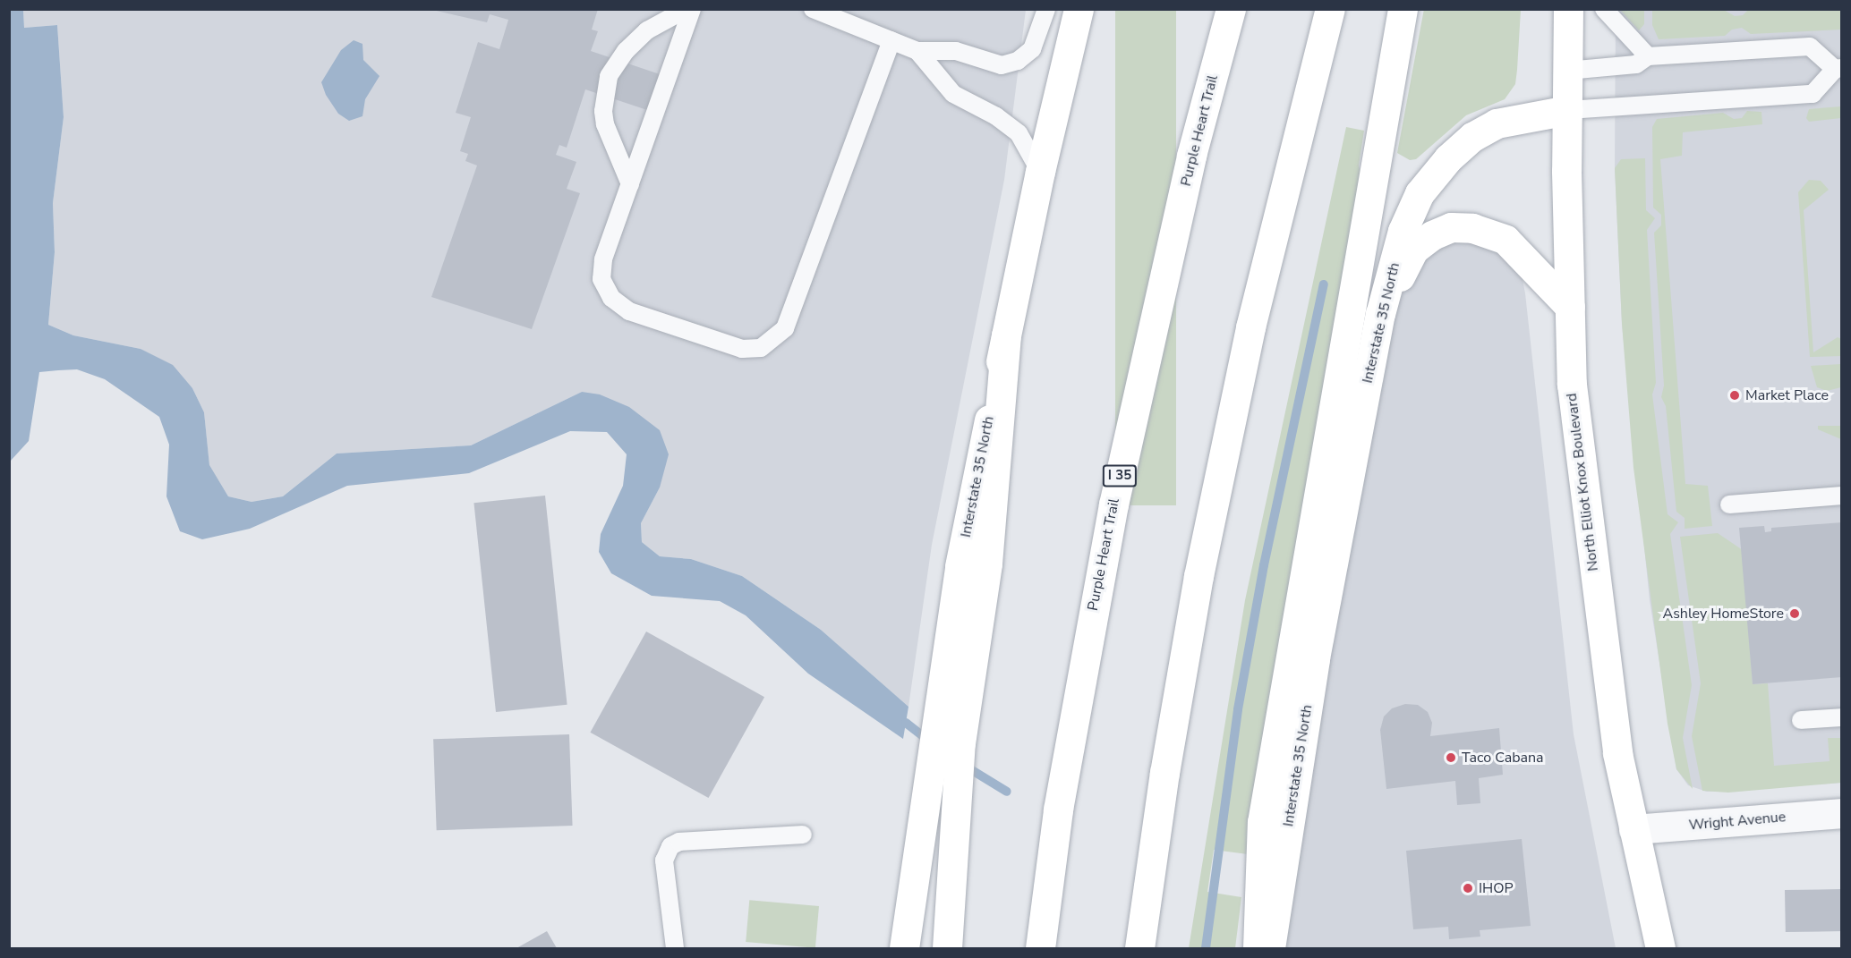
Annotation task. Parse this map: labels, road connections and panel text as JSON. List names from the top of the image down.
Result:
{
  "streets": {
    "main road": [
      "Purple Heart Trail",
      "Interstate 35 North",
      "I 35",
      "North Elliot Knox Boulevard"
    ],
    "street": ["Wright Avenue"]
  },
  "crossings": [
    ["Interstate 35 North", "North Elliot Knox Boulevard"],
    ["North Elliot Knox Boulevard", "Wright Avenue"]
  ],
  "places": [
    "Market Place",
    "Ashley HomeStore",
    "Taco Cabana",
    "IHOP"
  ]
}
